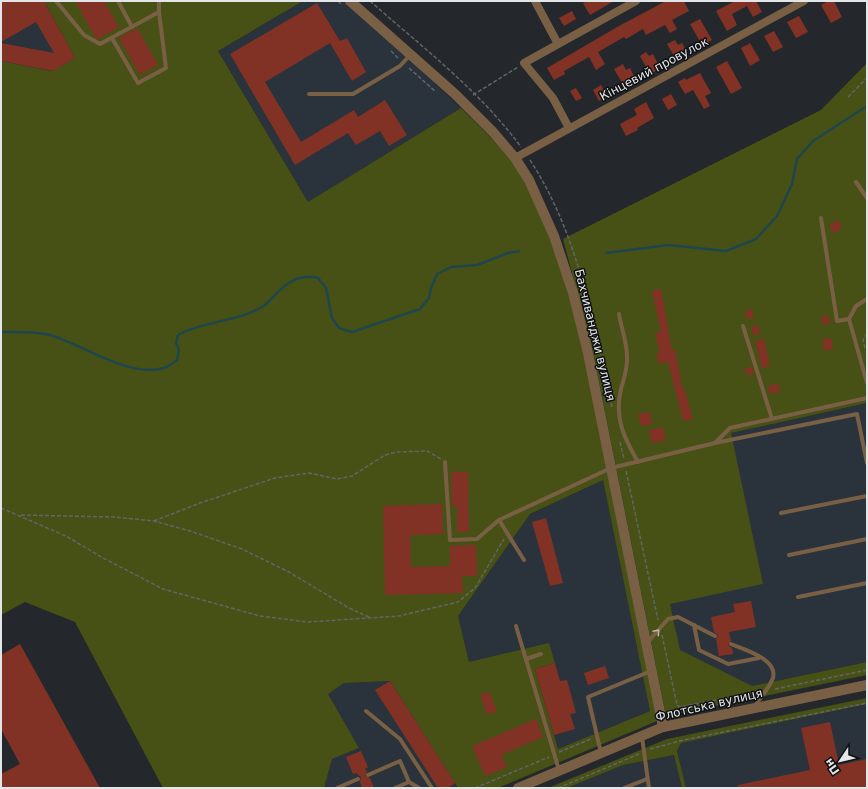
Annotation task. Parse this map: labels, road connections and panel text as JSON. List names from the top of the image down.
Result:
{
  "streets": {
    "street": ["Кінцевий провулок", "Бахчиванджи вулиця", "Флотська вулиця"]
  },
  "crossings": [
    ["Кінцевий провулок", "Бахчиванджи вулиця"],
    ["Бахчиванджи вулиця", "Флотська вулиця"]
  ],
  "north": "bottom left"
}
